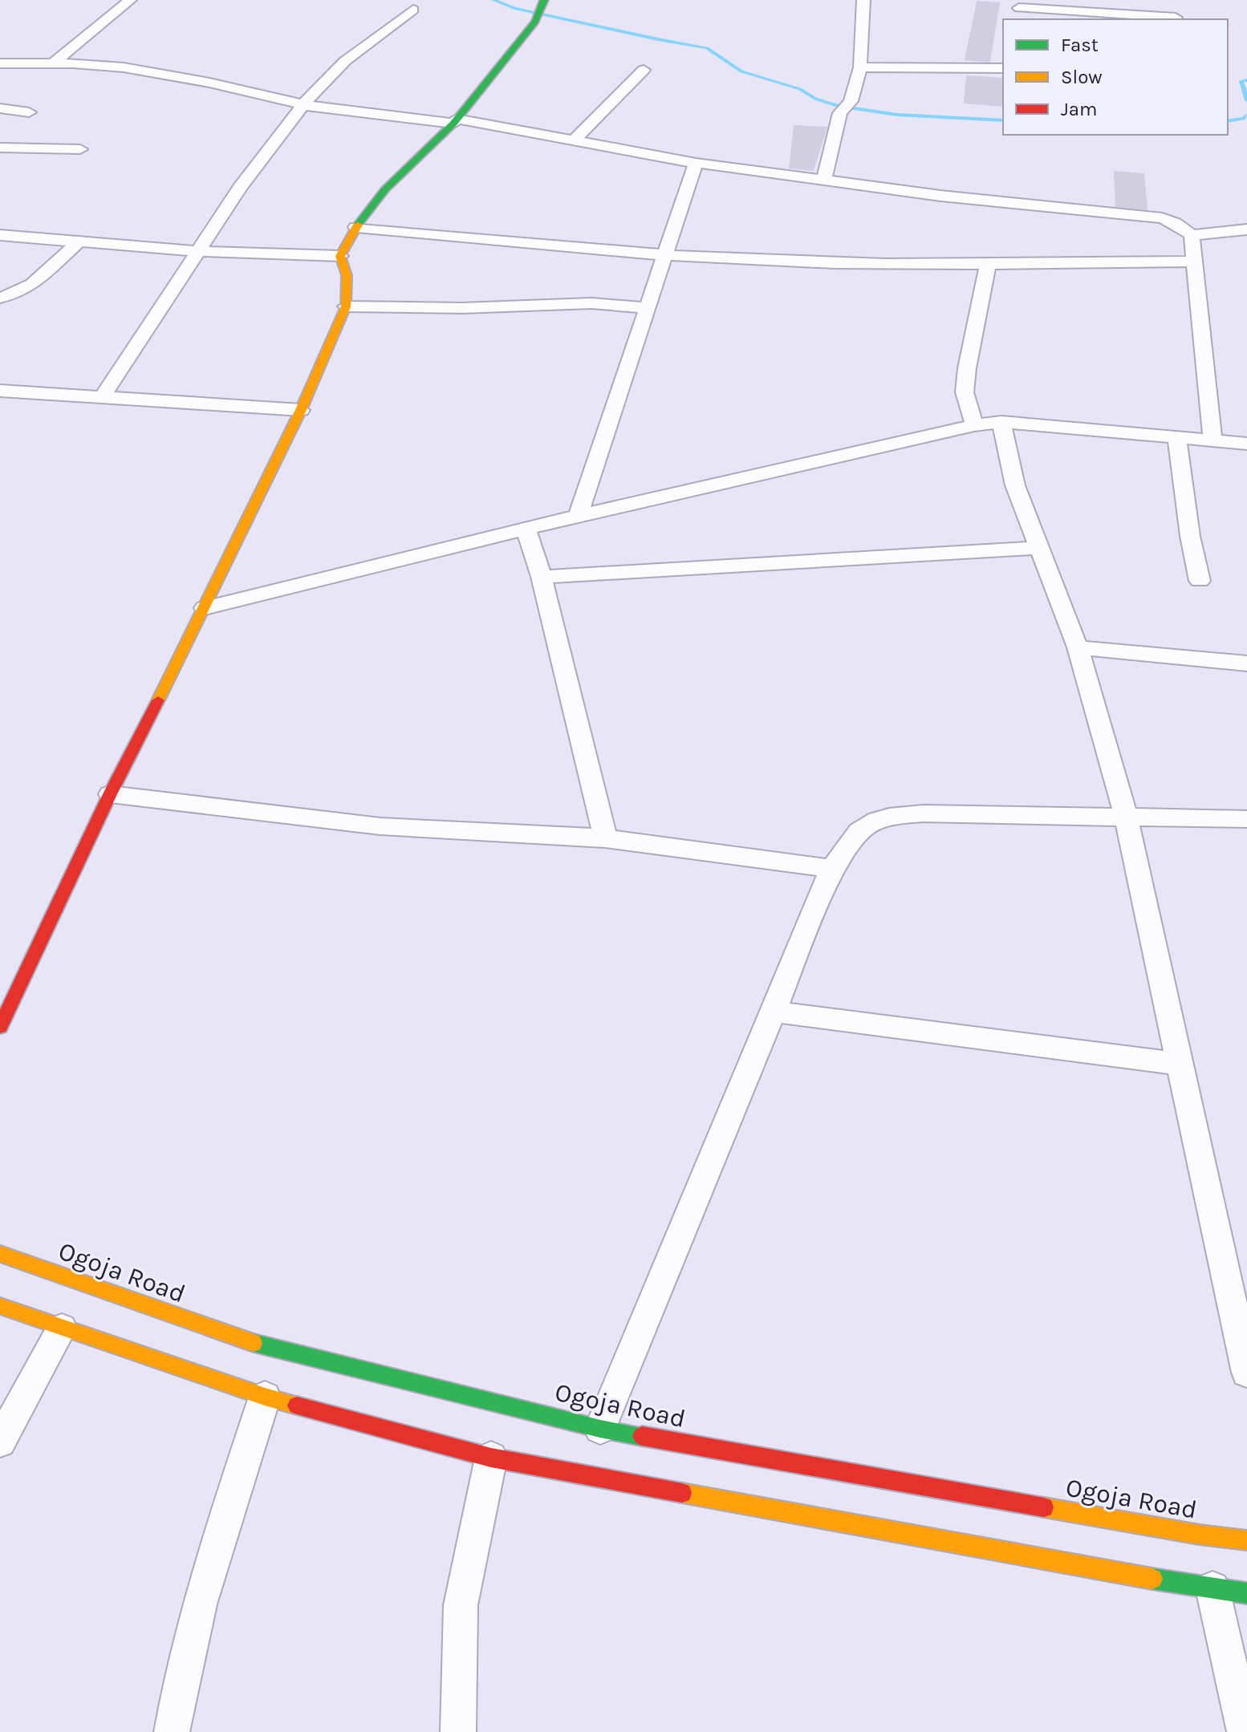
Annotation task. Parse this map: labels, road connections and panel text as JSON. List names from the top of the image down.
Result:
{
  "streets": {
    "street": ["Ogoja Road"]
  },
  "legend": ["Fast", "Slow", "Jam"]
}
